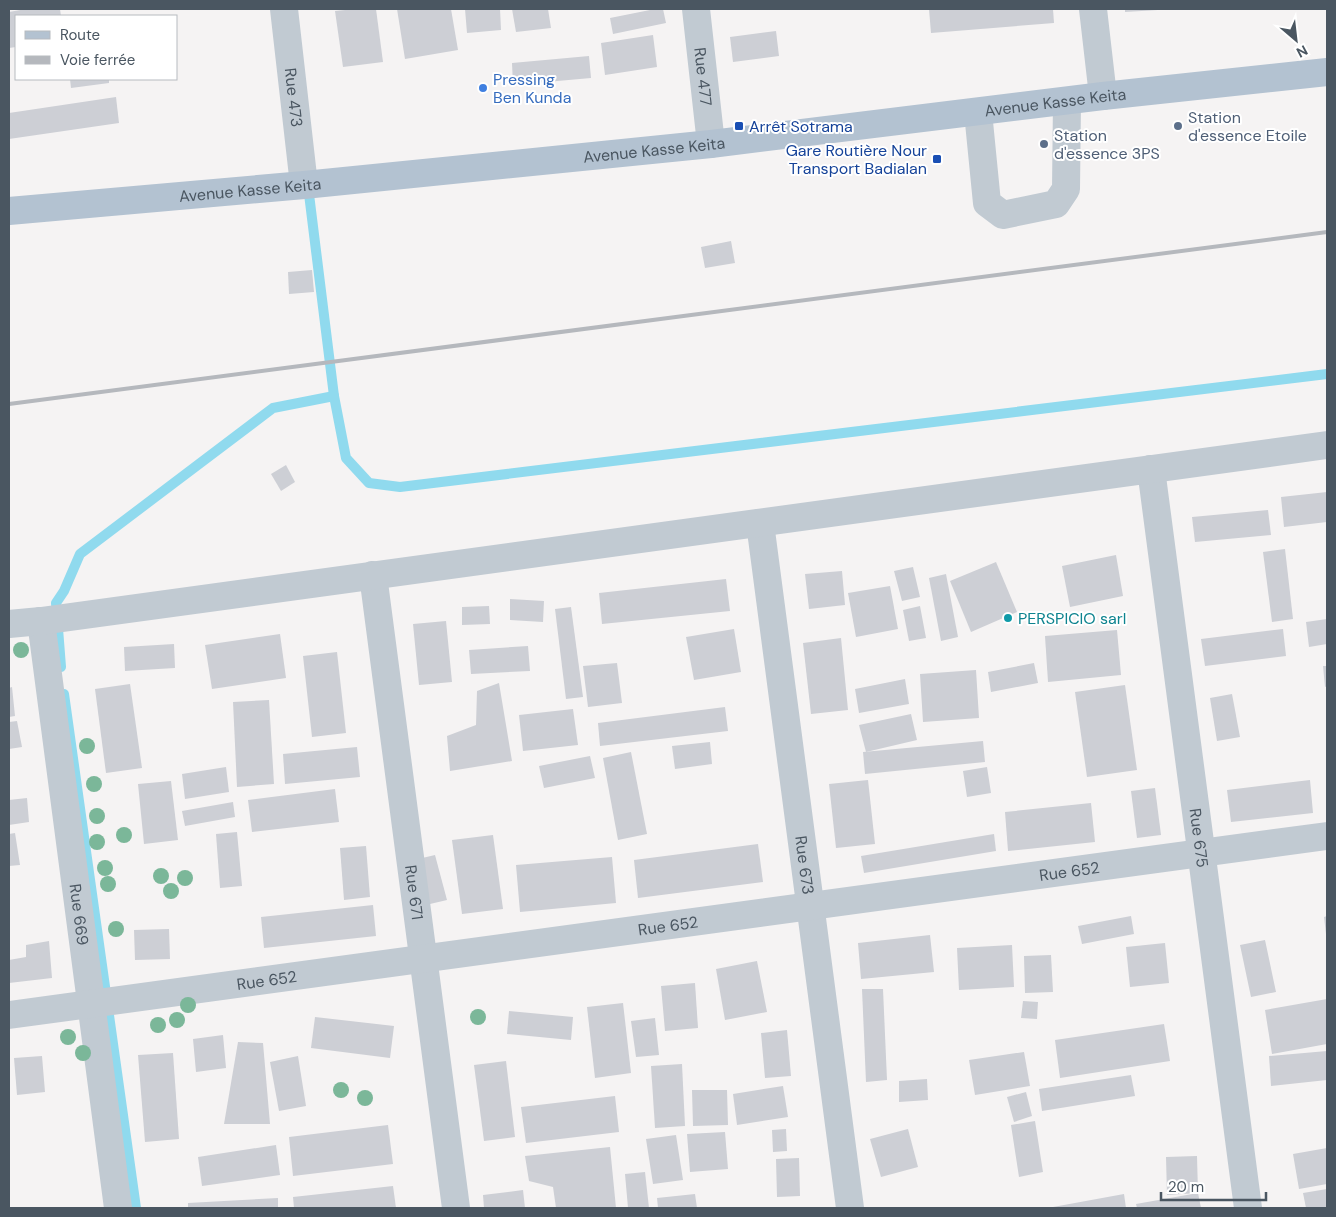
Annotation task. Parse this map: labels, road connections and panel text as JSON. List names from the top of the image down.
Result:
{
  "streets": {
    "main road": ["Avenue Kasse Keita"],
    "street": [
      "Rue 477",
      "Rue 473",
      "Rue 675",
      "Rue 673",
      "Rue 652",
      "Rue 671",
      "Rue 669"
    ]
  },
  "crossings": [
    ["Rue 477", "Avenue Kasse Keita"],
    ["Rue 473", "Avenue Kasse Keita"],
    ["Rue 675", "Rue 652"],
    ["Rue 673", "Rue 652"],
    ["Rue 652", "Rue 671"],
    ["Rue 652", "Rue 669"]
  ],
  "places": {
    "other": [
      "Pressing Ben Kunda",
      "Station d'essence Etoile",
      "Station d'essence 3PS",
      "PERSPICIO sarl"
    ],
    "transit": ["Arrêt Sotrama", "Gare Routière Nour Transport Badialan"]
  },
  "legend": ["Route", "Voie ferrée"],
  "scale_bar": "20 m",
  "north": "bottom right"
}
